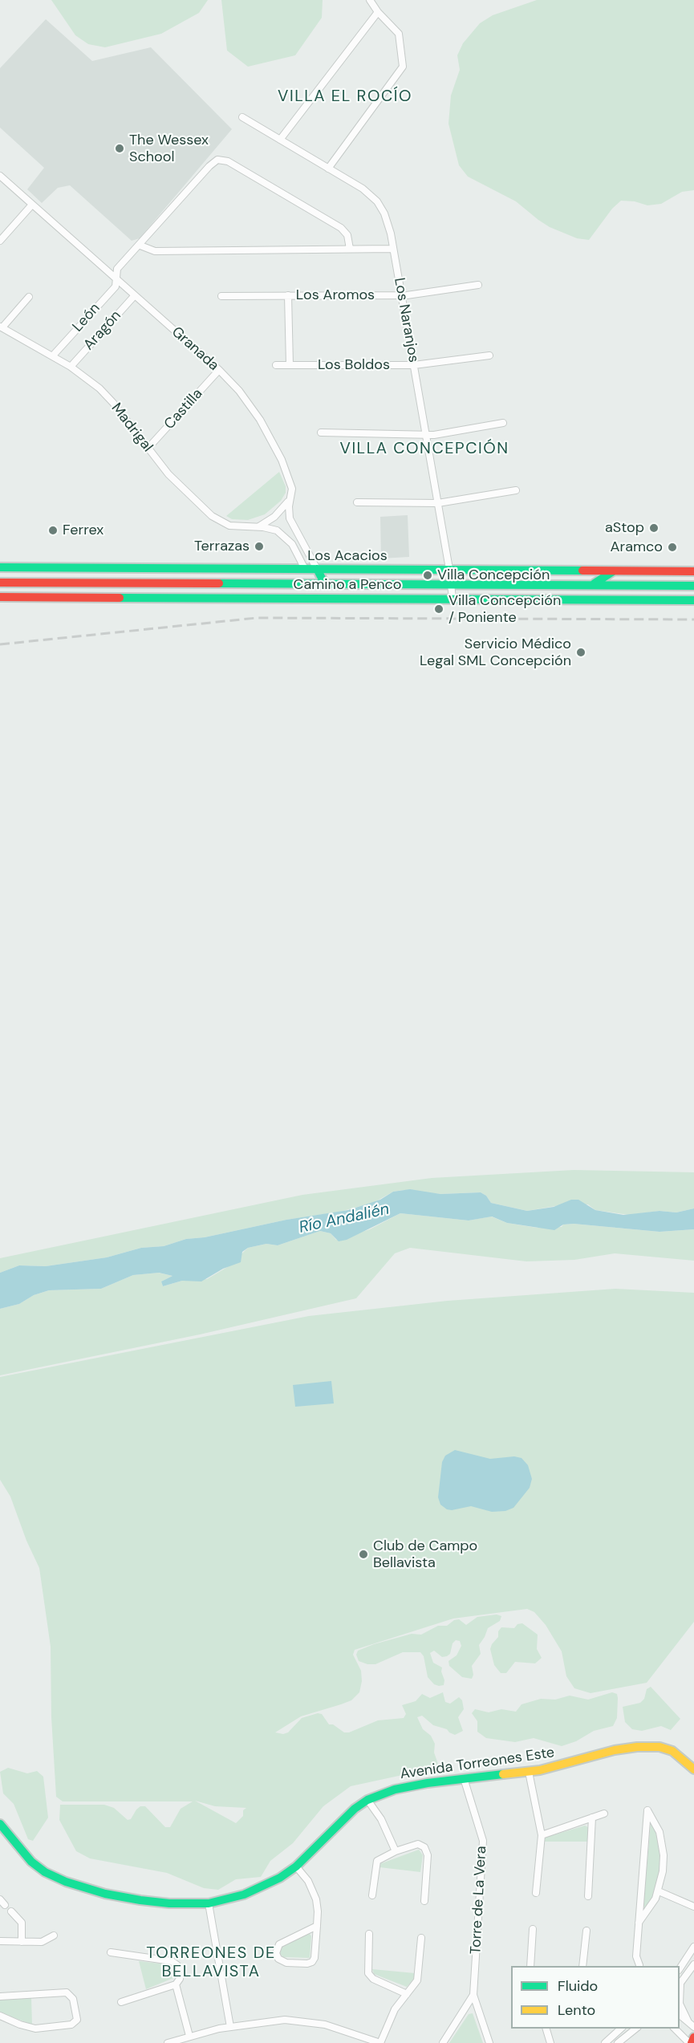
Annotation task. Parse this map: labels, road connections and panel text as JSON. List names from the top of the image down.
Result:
{
  "streets": {
    "main road": ["Los Acacios", "Camino a Penco", "Avenida Torreones Este"],
    "street": [
      "Los Aromos",
      "León",
      "Los Naranjos",
      "Aragón",
      "Granada",
      "Los Boldos",
      "Castilla",
      "Madrigal",
      "Torre de La Vera"
    ]
  },
  "crossings": [
    ["Los Aromos", "Los Naranjos"],
    ["León", "Granada"],
    ["León", "Madrigal"],
    ["Los Naranjos", "Los Boldos"],
    ["Los Naranjos", "Los Acacios"],
    ["Los Naranjos", "Camino a Penco"],
    ["Aragón", "Granada"],
    ["Aragón", "Madrigal"],
    ["Granada", "Castilla"],
    ["Granada", "Los Acacios"],
    ["Castilla", "Madrigal"],
    ["Madrigal", "Los Acacios"],
    ["Avenida Torreones Este", "Torre de La Vera"]
  ],
  "districts": ["VILLA EL ROCÍO", "VILLA CONCEPCIÓN", "TORREONES DE BELLAVISTA"],
  "water": ["Río Andalién"],
  "places": [
    "The Wessex School",
    "aStop",
    "Ferrex",
    "Terrazas",
    "Aramco",
    "Villa Concepción",
    "Villa Concepción / Poniente",
    "Servicio Médico Legal SML Concepción",
    "Club de Campo Bellavista"
  ],
  "legend": ["Fluido", "Lento"]
}
